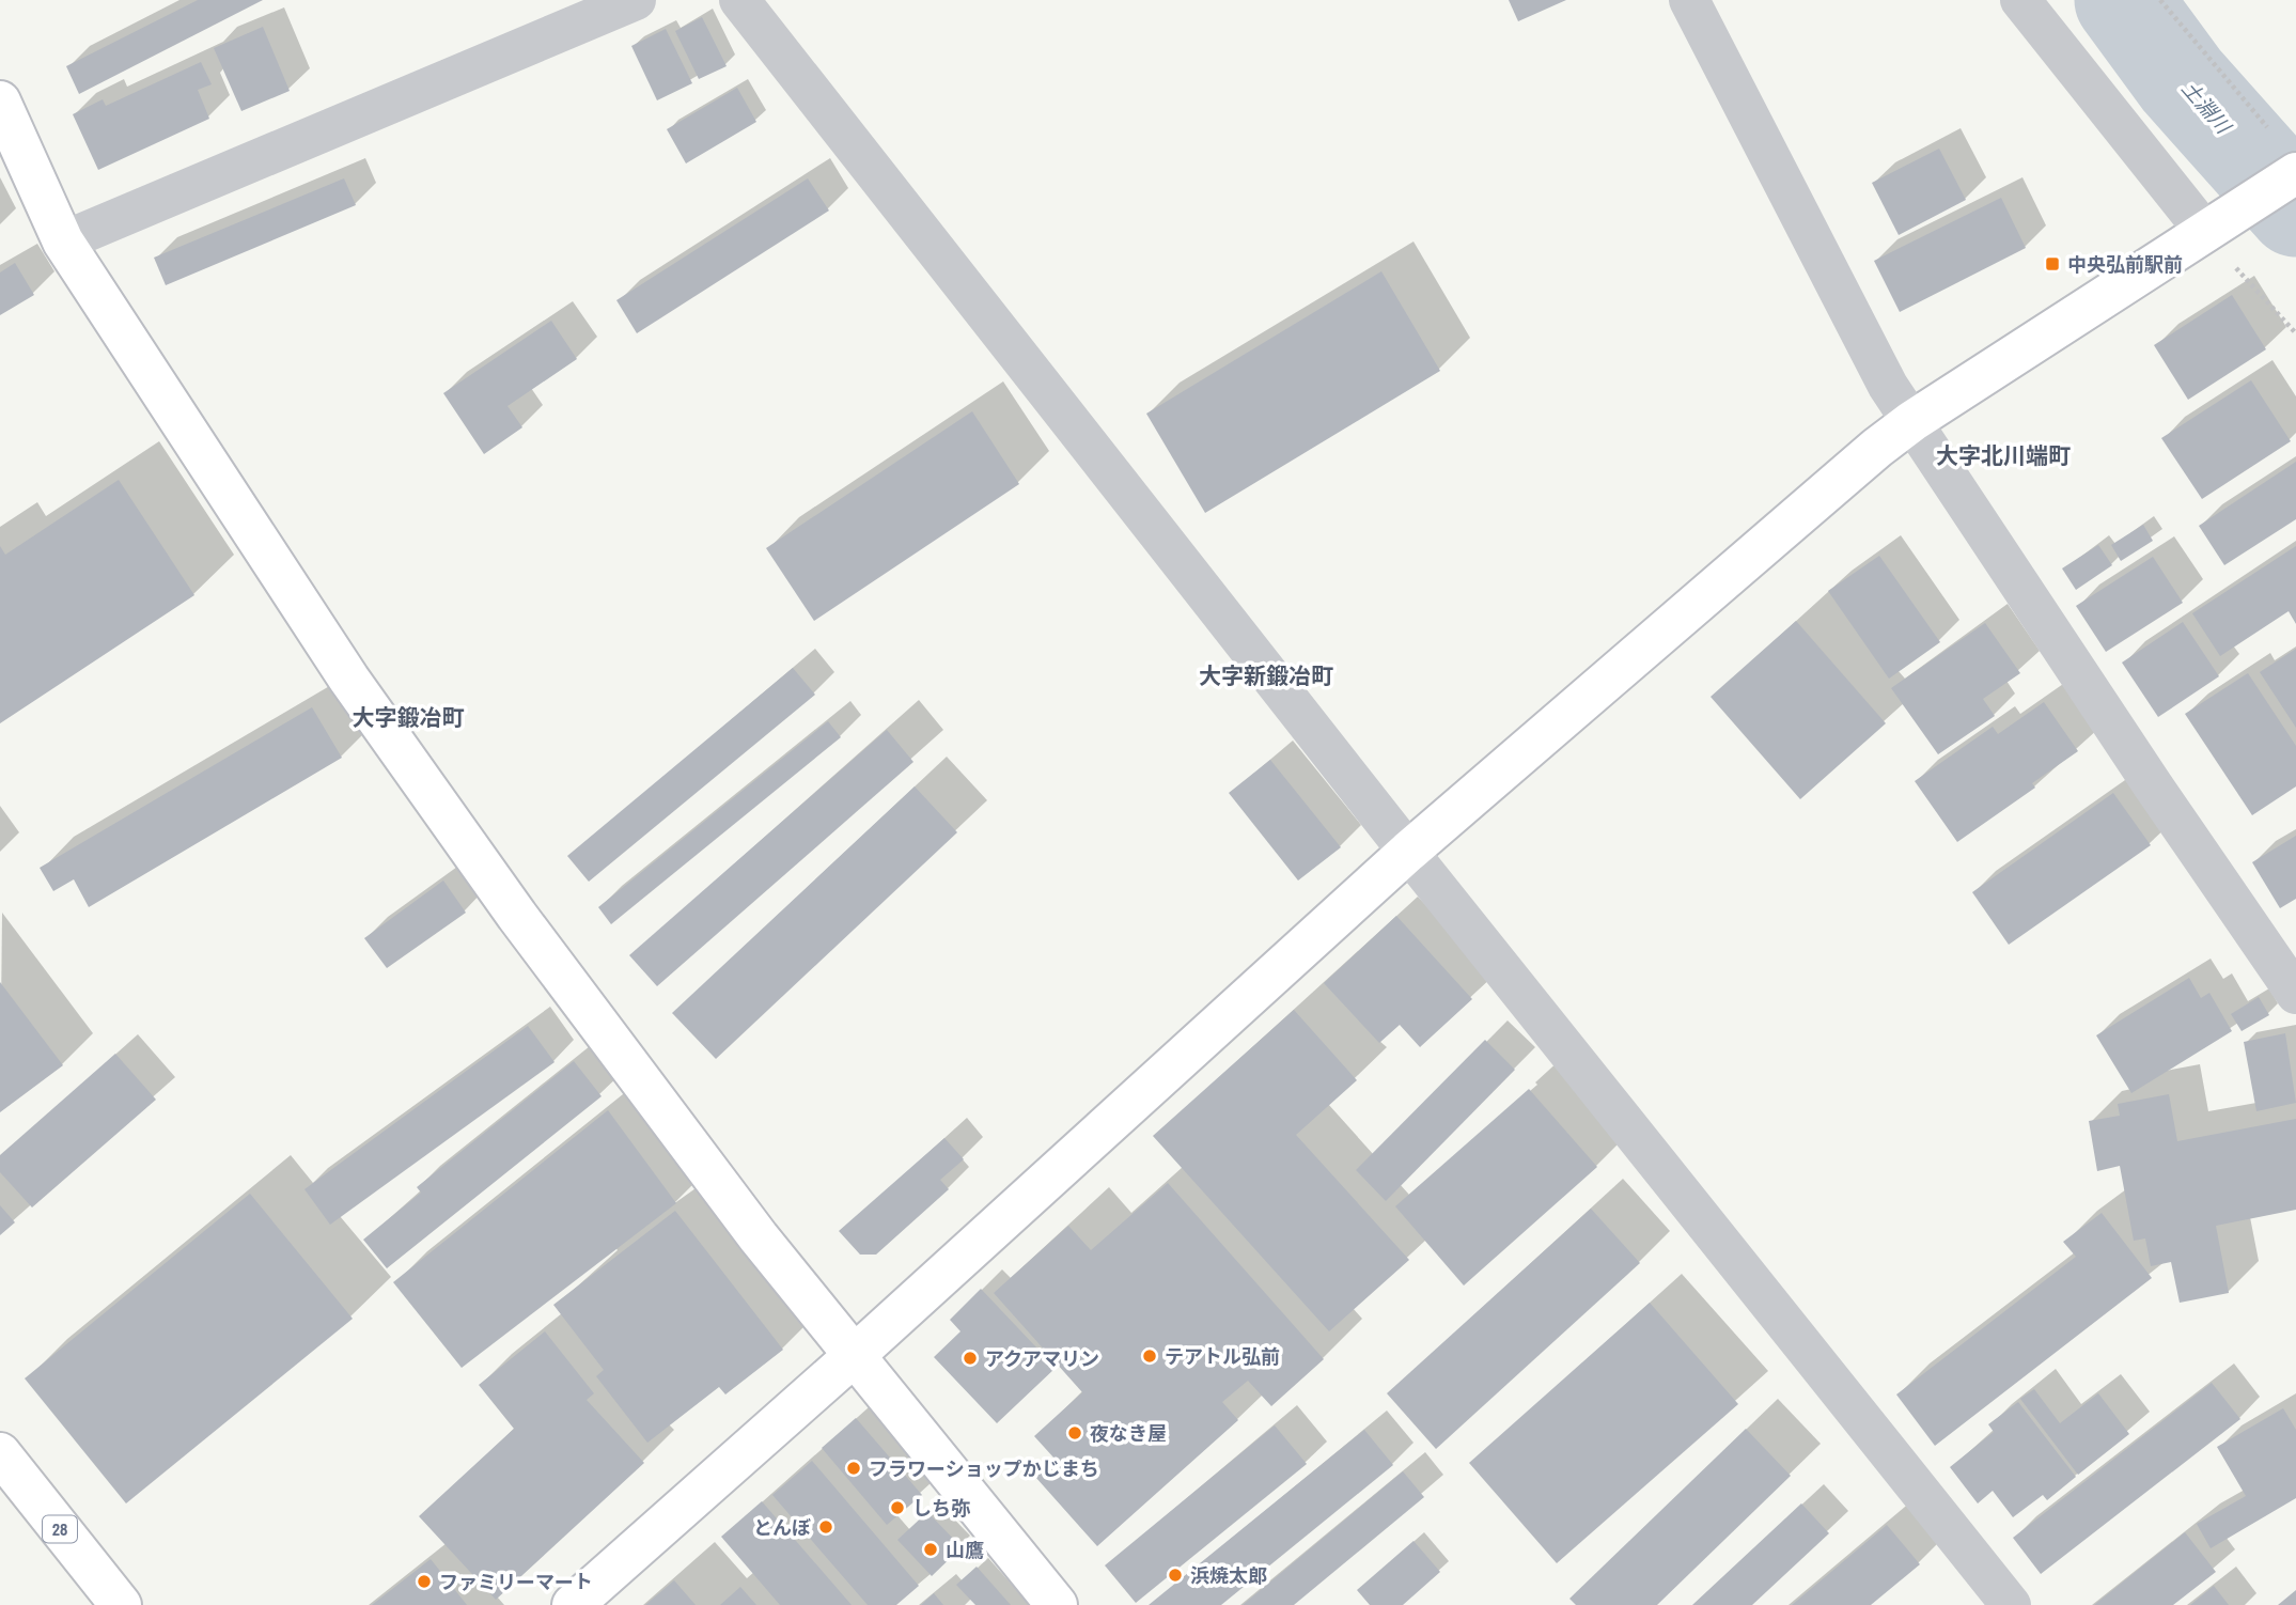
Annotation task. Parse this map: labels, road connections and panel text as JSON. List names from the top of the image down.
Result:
{
  "streets": {
    "street": ["28"]
  },
  "districts": ["大字北川端町", "大字新鍛冶町", "大字鍛冶町"],
  "water": ["土淵川"],
  "places": {
    "transit": ["中央弘前駅前"],
    "other": [
      "テアトル弘前",
      "アクアマリン",
      "夜なき屋",
      "フラワーショップかじまち",
      "しち弥",
      "とんぼ",
      "山鷹",
      "浜焼太郎",
      "ファミリーマート"
    ]
  }
}
